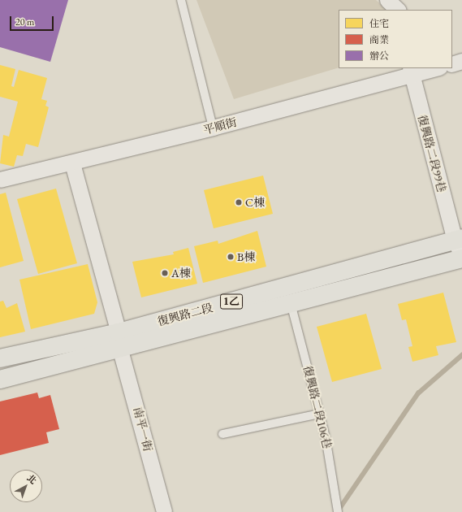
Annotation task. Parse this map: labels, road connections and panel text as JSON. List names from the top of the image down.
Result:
{
  "streets": {
    "main road": ["1乙", "復興路二段"],
    "street": ["平順街", "復興路二段99巷", "南平一街"],
    "lane": ["復興路二段106巷"]
  },
  "crossings": [
    ["平順街", "復興路二段99巷"],
    ["平順街", "南平一街"],
    ["復興路二段99巷", "復興路二段"],
    ["復興路二段", "復興路二段106巷"],
    ["復興路二段", "南平一街"]
  ],
  "places": ["C棟", "B棟", "A棟"],
  "legend": ["住宅", "商業", "辦公"],
  "scale_bar": "20 m",
  "north": "top right"
}
